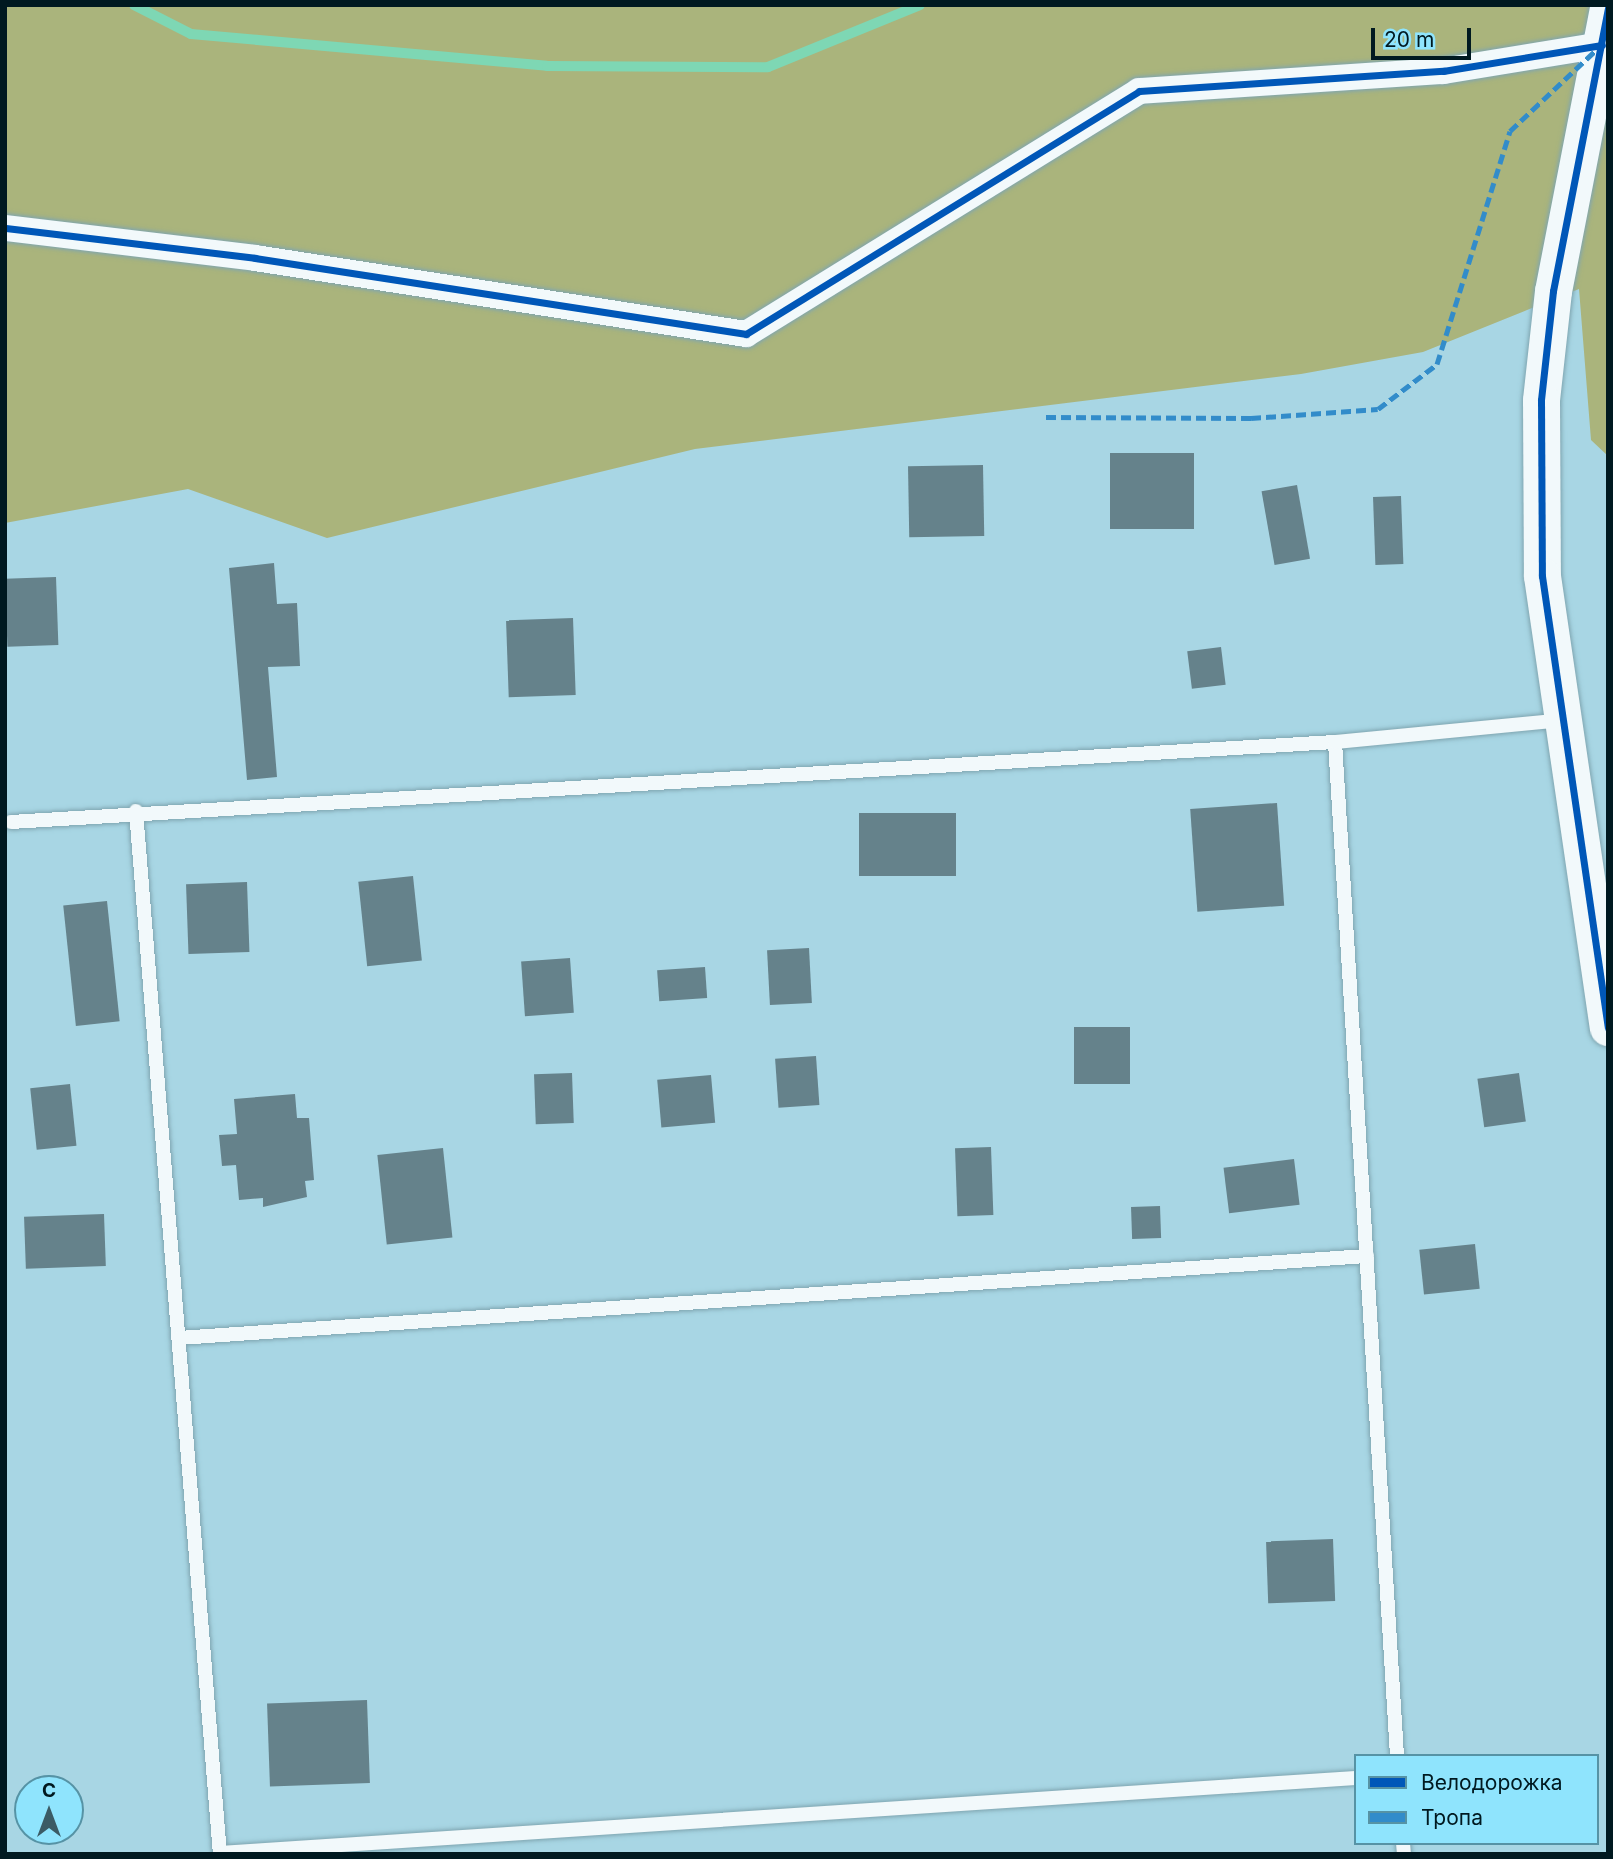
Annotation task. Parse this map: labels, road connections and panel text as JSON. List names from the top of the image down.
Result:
{
  "legend": ["Велодорожка", "Тропа"],
  "scale_bar": "20 m",
  "north": "top"
}
